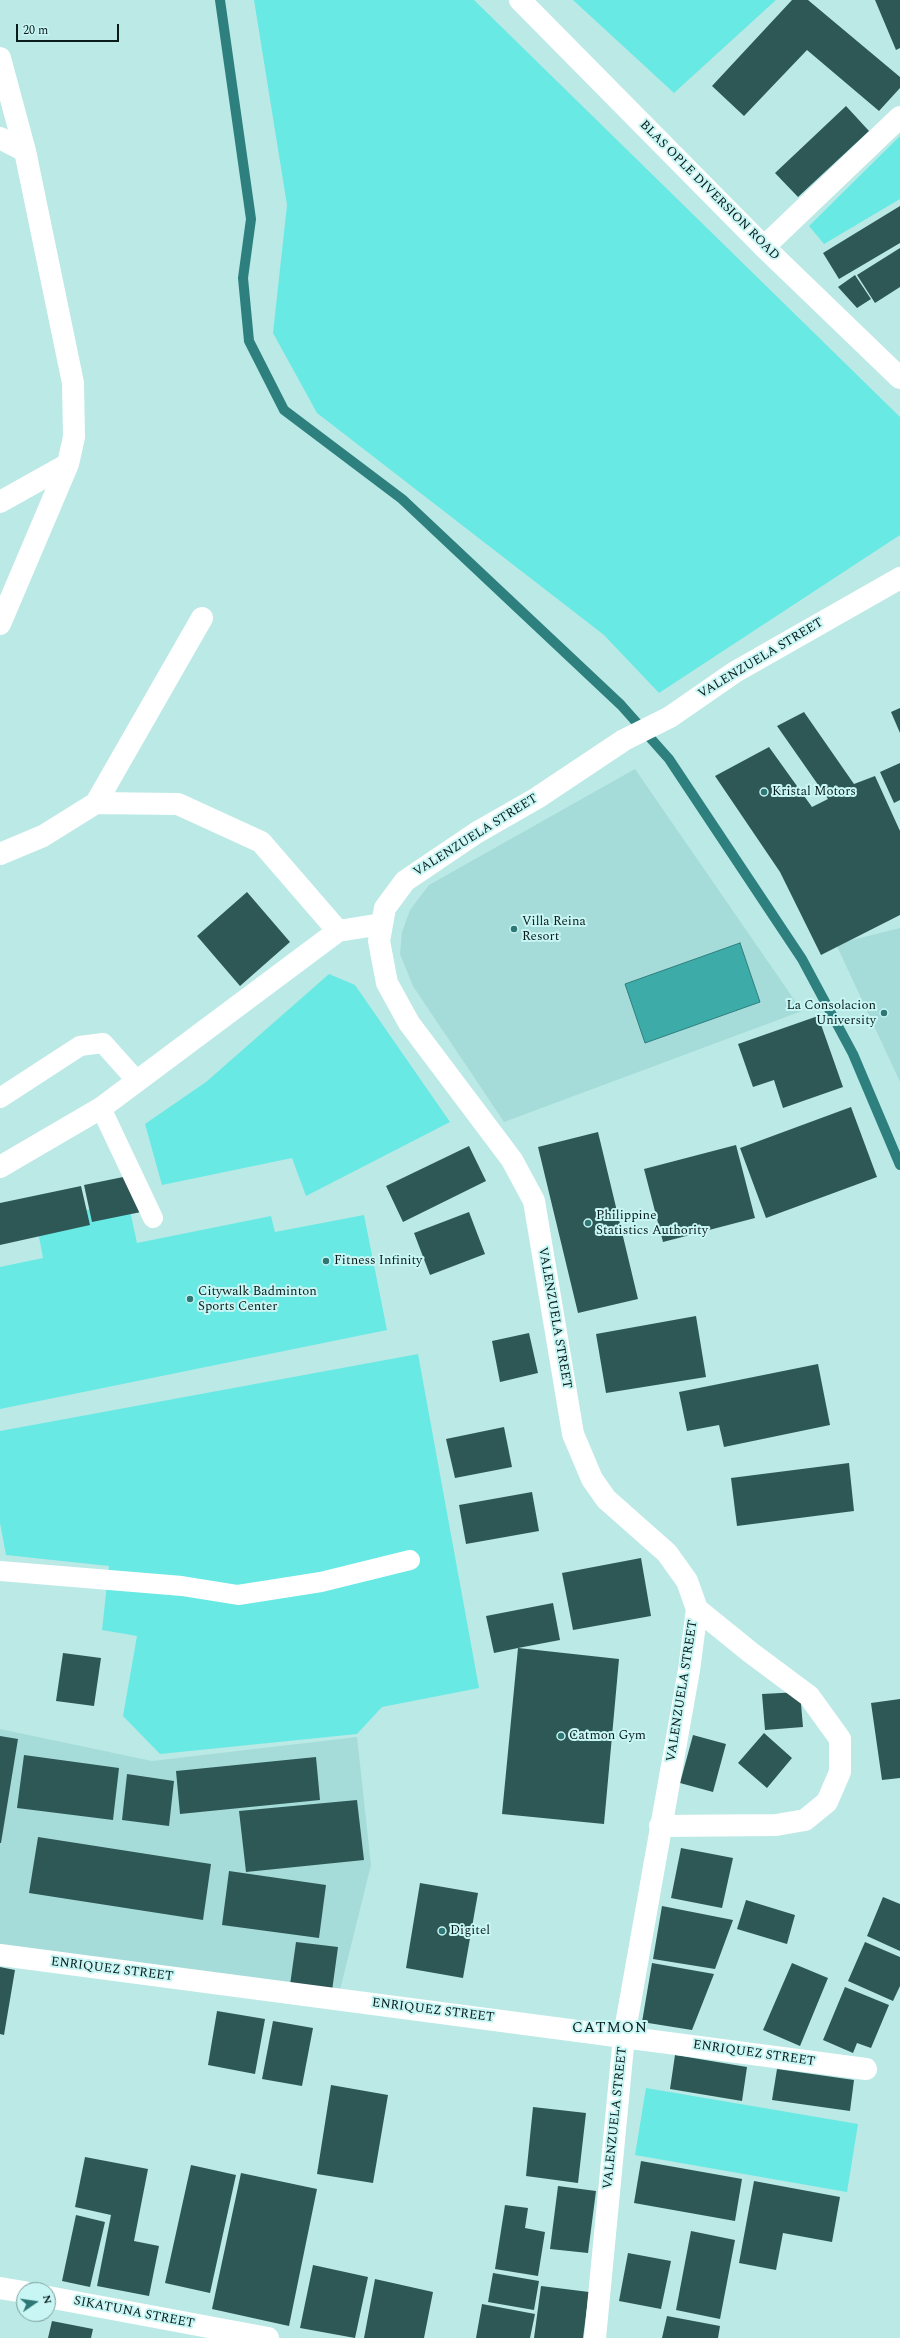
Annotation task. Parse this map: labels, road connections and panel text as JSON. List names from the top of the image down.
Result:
{
  "streets": {
    "street": [
      "BLAS OPLE DIVERSION ROAD",
      "VALENZUELA STREET",
      "ENRIQUEZ STREET",
      "SIKATUNA STREET"
    ]
  },
  "crossings": [
    ["VALENZUELA STREET", "ENRIQUEZ STREET"]
  ],
  "districts": ["CATMON"],
  "places": [
    "Kristal Motors",
    "Villa Reina Resort",
    "La Consolacion University",
    "Philippine Statistics Authority",
    "Fitness Infinity",
    "Citywalk Badminton Sports Center",
    "Catmon Gym",
    "Digitel"
  ],
  "scale_bar": "20 m",
  "north": "right"
}
